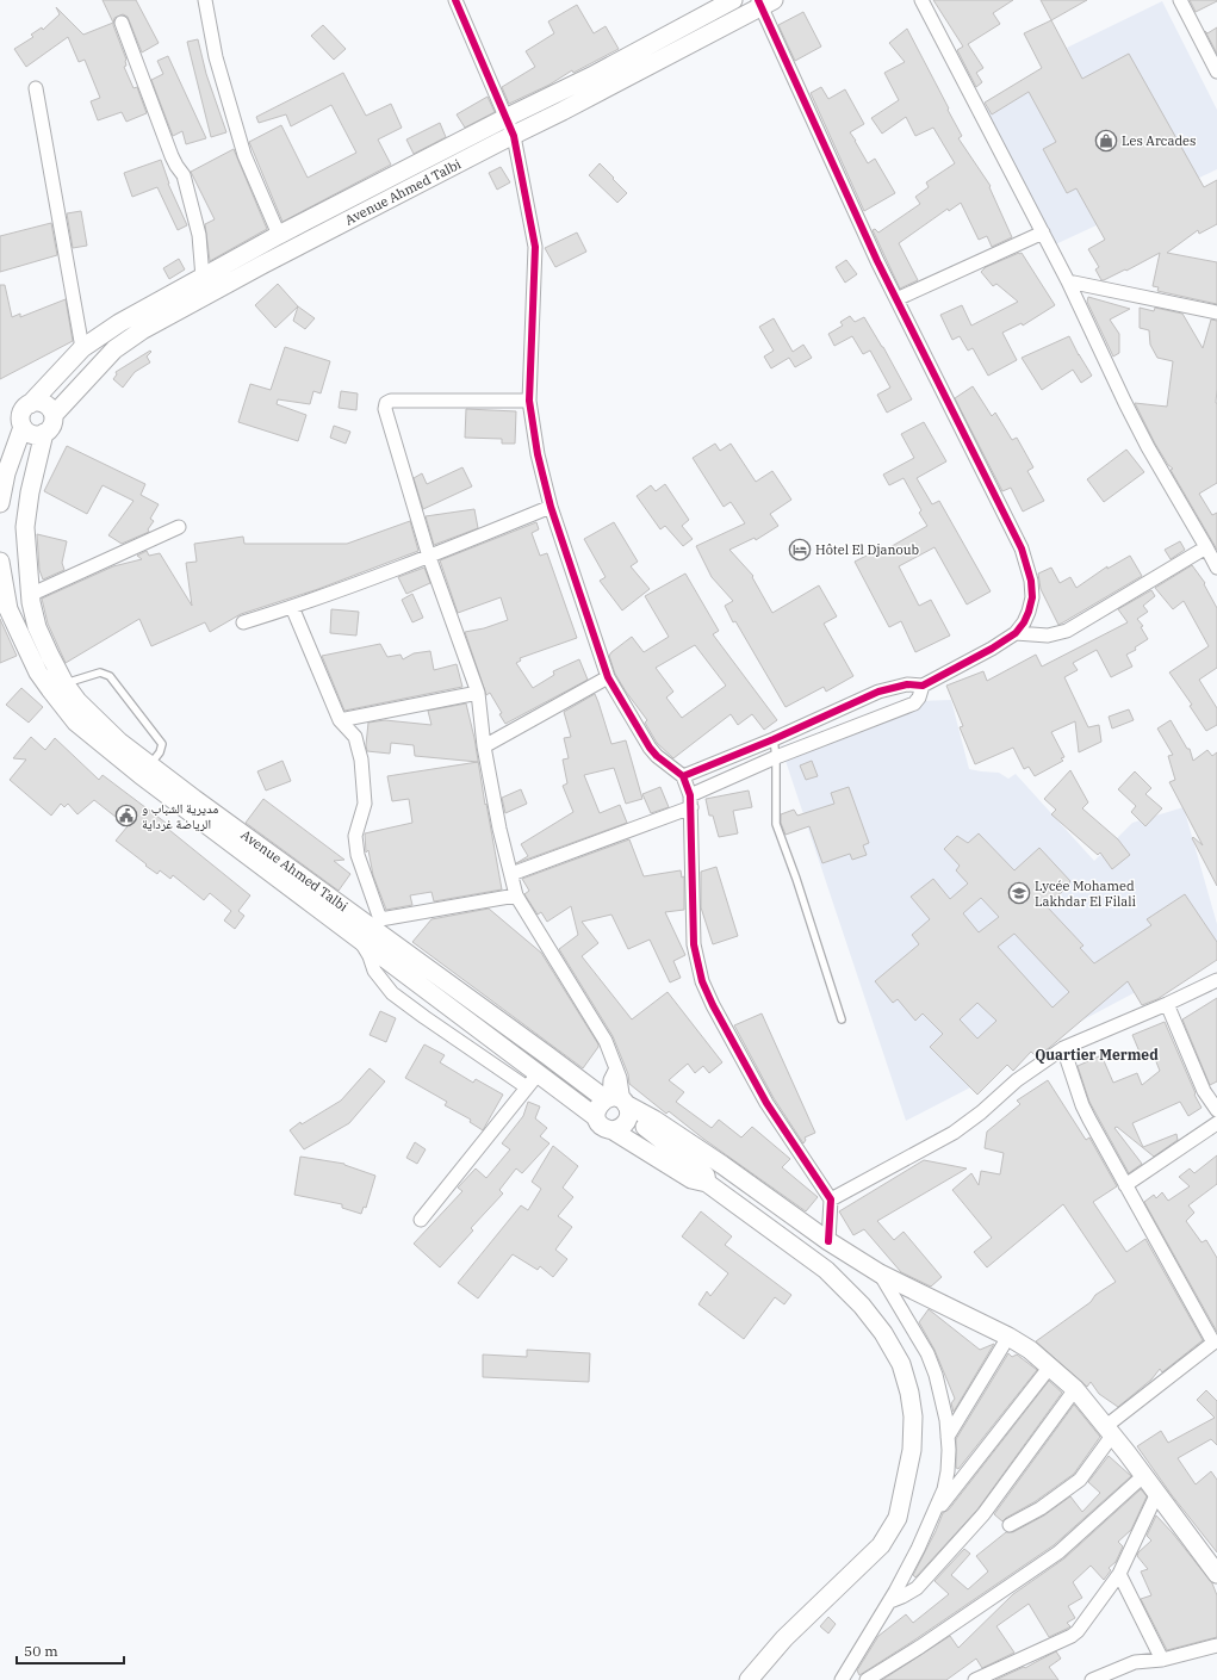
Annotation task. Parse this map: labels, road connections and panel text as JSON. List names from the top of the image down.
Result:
{
  "streets": {
    "main road": ["Avenue Ahmed Talbi"]
  },
  "districts": ["Quartier Mermed"],
  "places": {
    "shop": ["Les Arcades"],
    "hotel": ["Hôtel El Djanoub"],
    "public building": ["مديرية الشباب و الرياضة غرداية"],
    "school or university": ["Lycée Mohamed Lakhdar El Filali"]
  },
  "scale_bar": "50 m"
}
